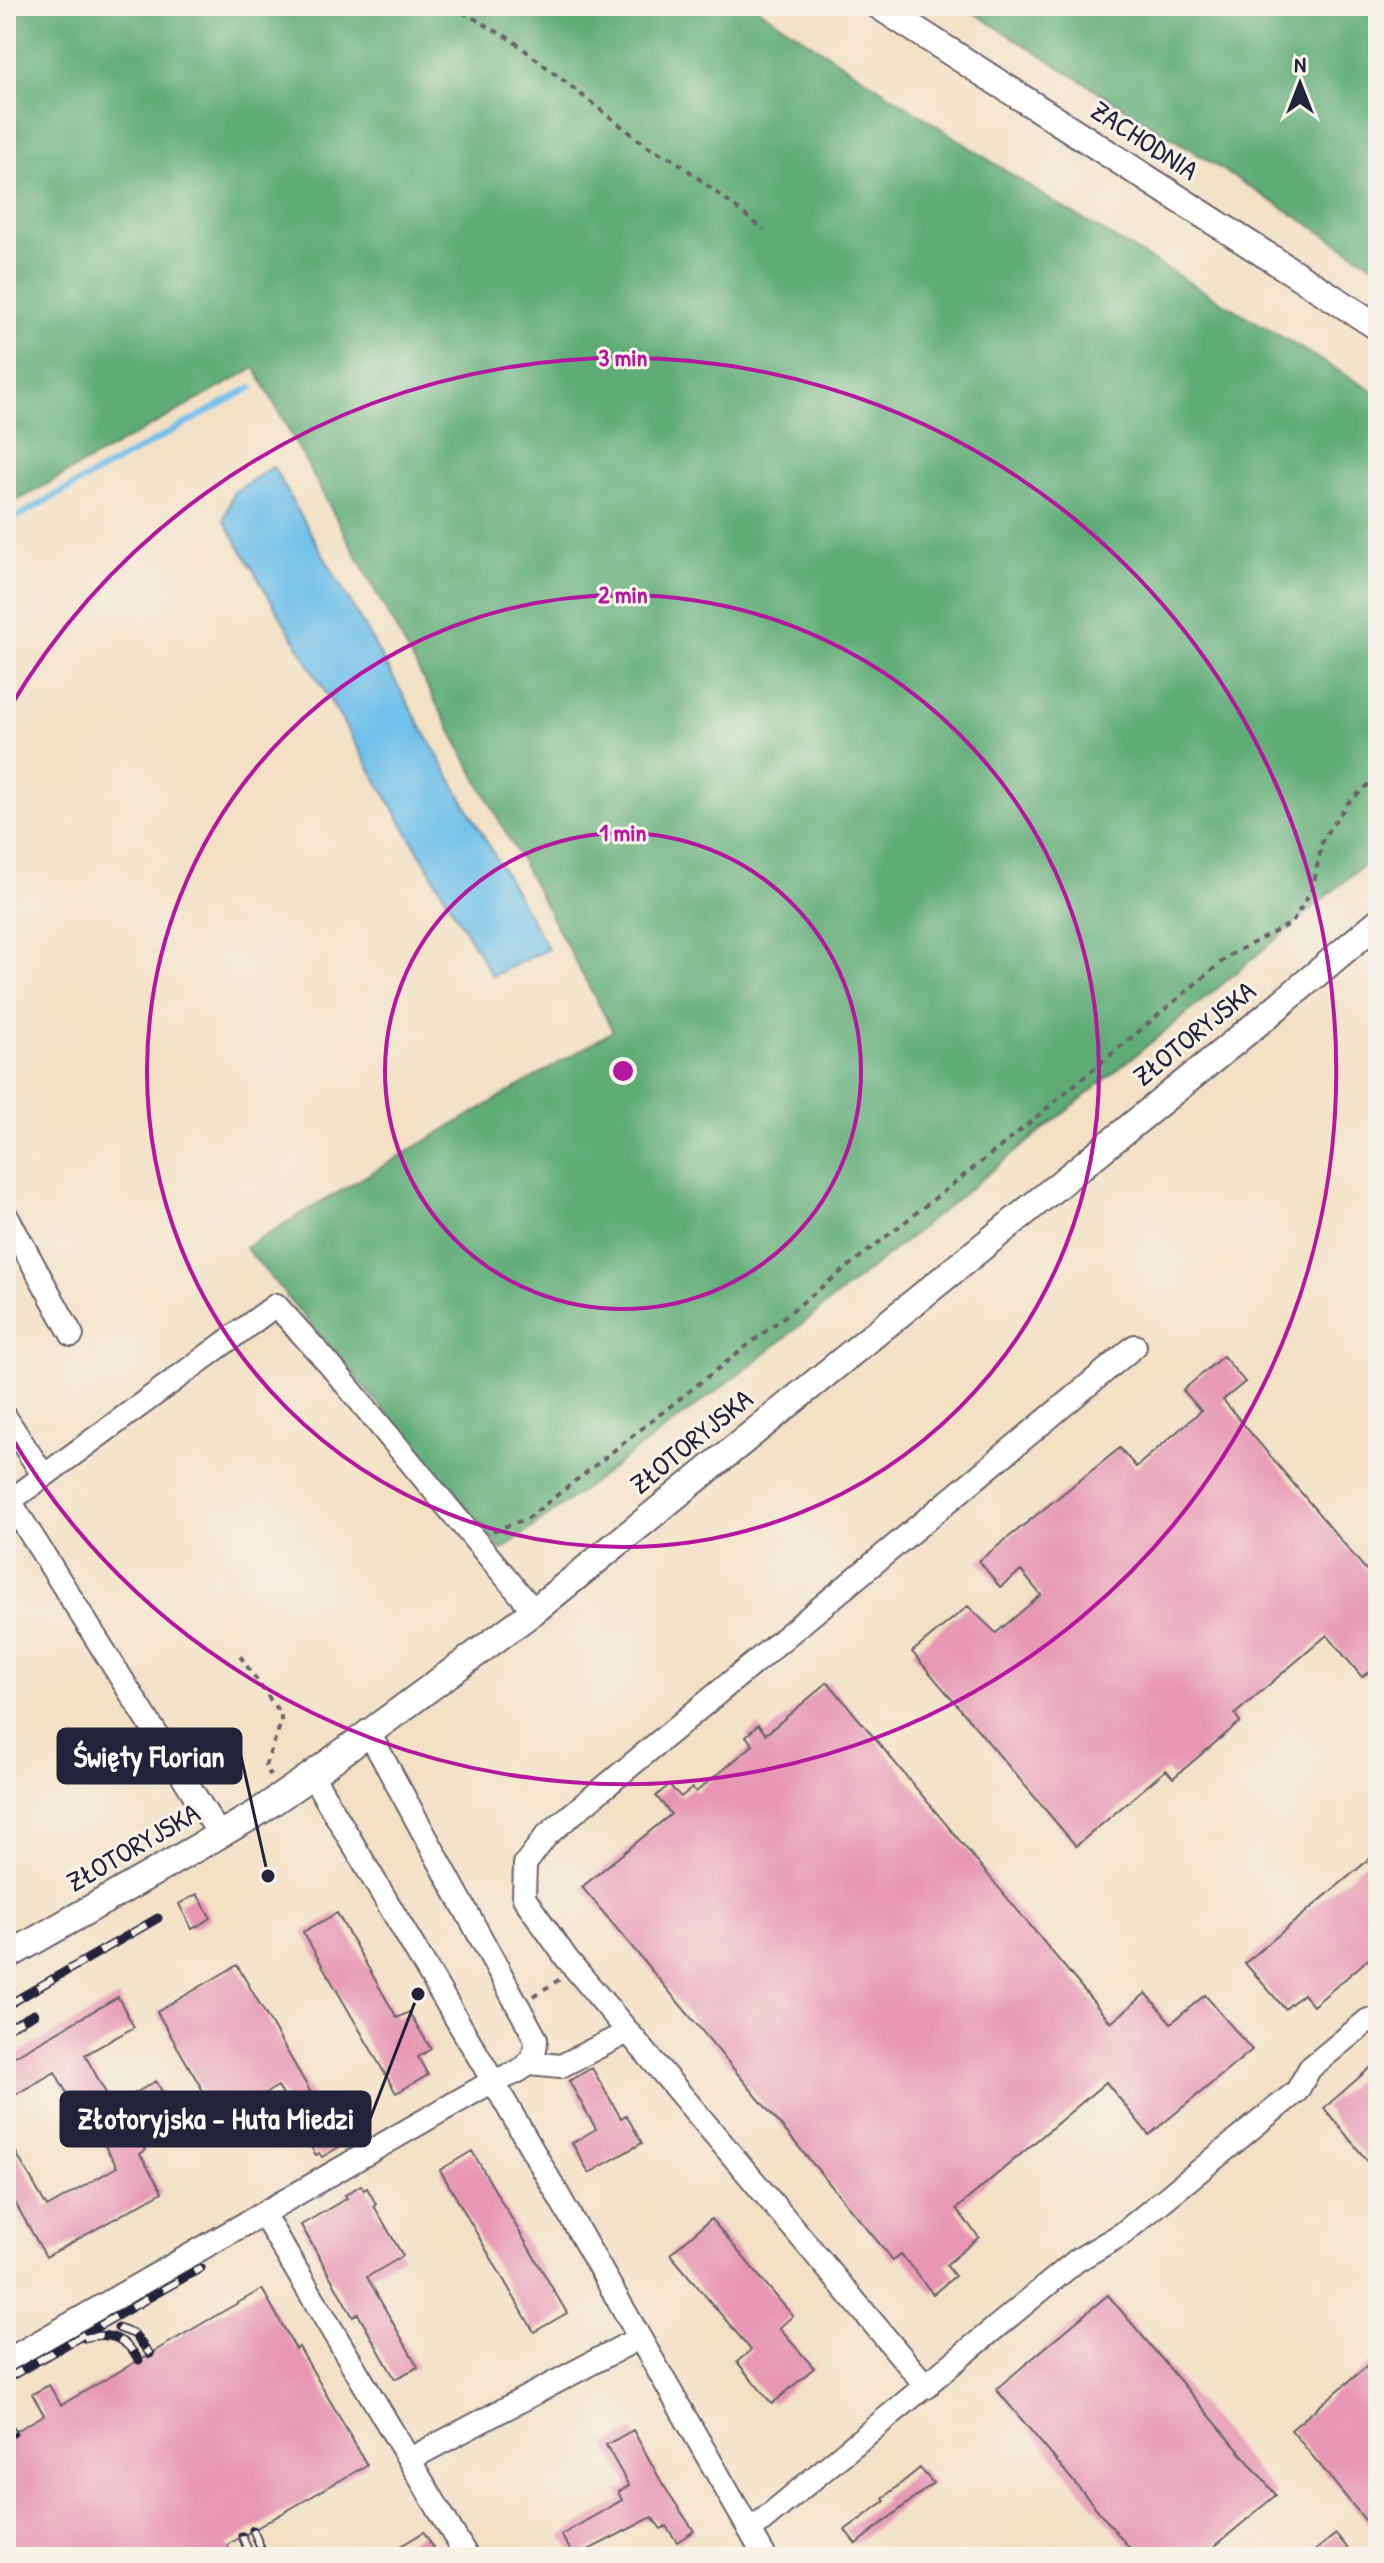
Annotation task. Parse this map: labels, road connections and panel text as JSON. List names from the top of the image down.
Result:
{
  "streets": {
    "main road": ["ZACHODNIA", "ZŁOTORYJSKA"]
  },
  "places": ["Święty Florian", "Złotoryjska - Huta Miedzi"],
  "north": "top",
  "rings": ["3 min", "2 min", "1 min"]
}
